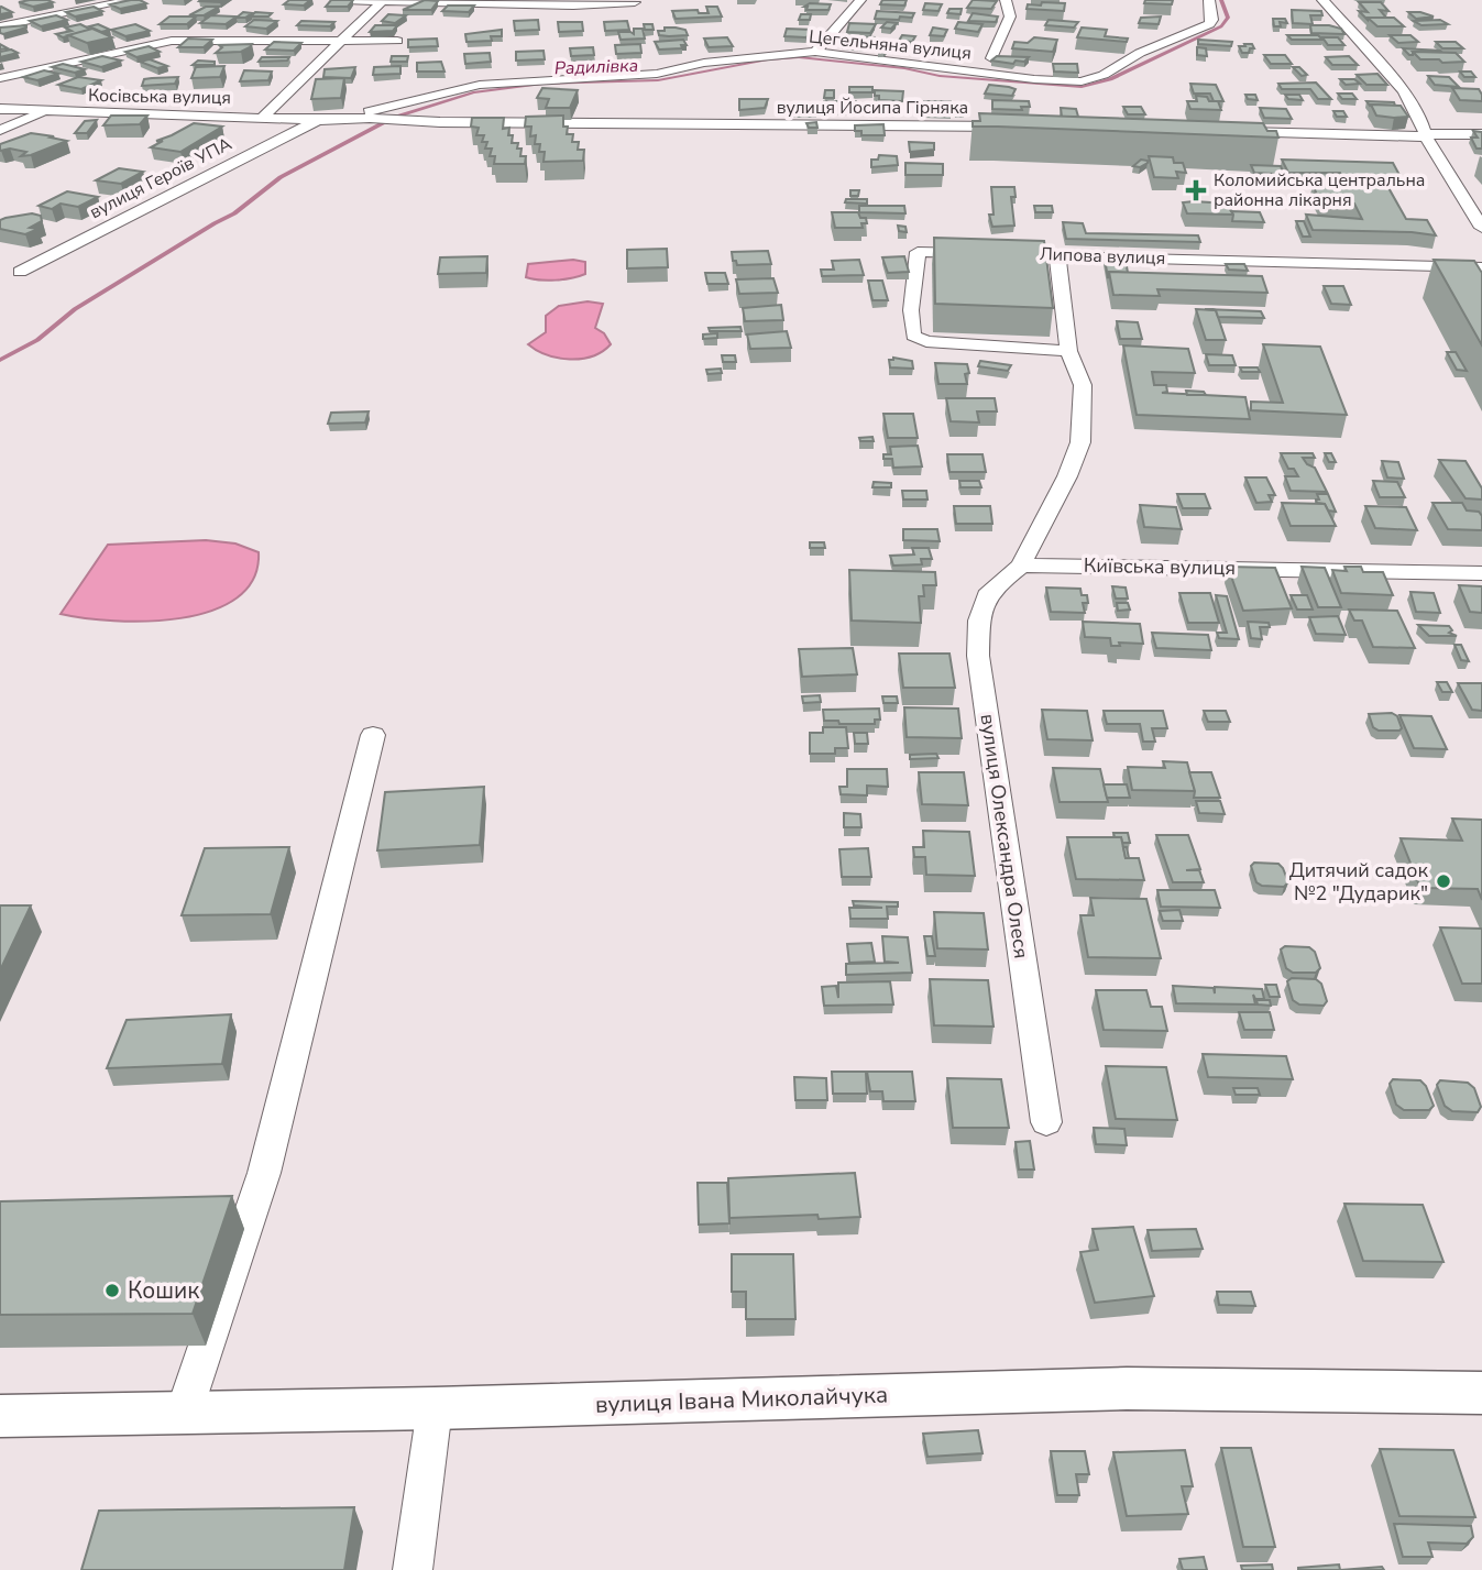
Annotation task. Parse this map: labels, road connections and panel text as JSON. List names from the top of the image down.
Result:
{
  "streets": {
    "street": [
      "Цегельняна вулиця",
      "Косівська вулиця",
      "вулиця Йосипа Гірняка",
      "вулиця Героїв УПА",
      "Липова вулиця",
      "Київська вулиця",
      "вулиця Олександра Олеся",
      "вулиця Івана Миколайчука"
    ]
  },
  "crossings": [
    ["Цегельняна вулиця", "вулиця Йосипа Гірняка"],
    ["Косівська вулиця", "вулиця Йосипа Гірняка"],
    ["Косівська вулиця", "вулиця Героїв УПА"],
    ["вулиця Йосипа Гірняка", "вулиця Героїв УПА"],
    ["Київська вулиця", "вулиця Олександра Олеся"]
  ],
  "water": ["Радилівка"],
  "places": {
    "health": ["Коломийська центральна районна лікарня"],
    "other": ["Дитячий садок №2 \"Дударик\"", "Кошик"]
  }
}
